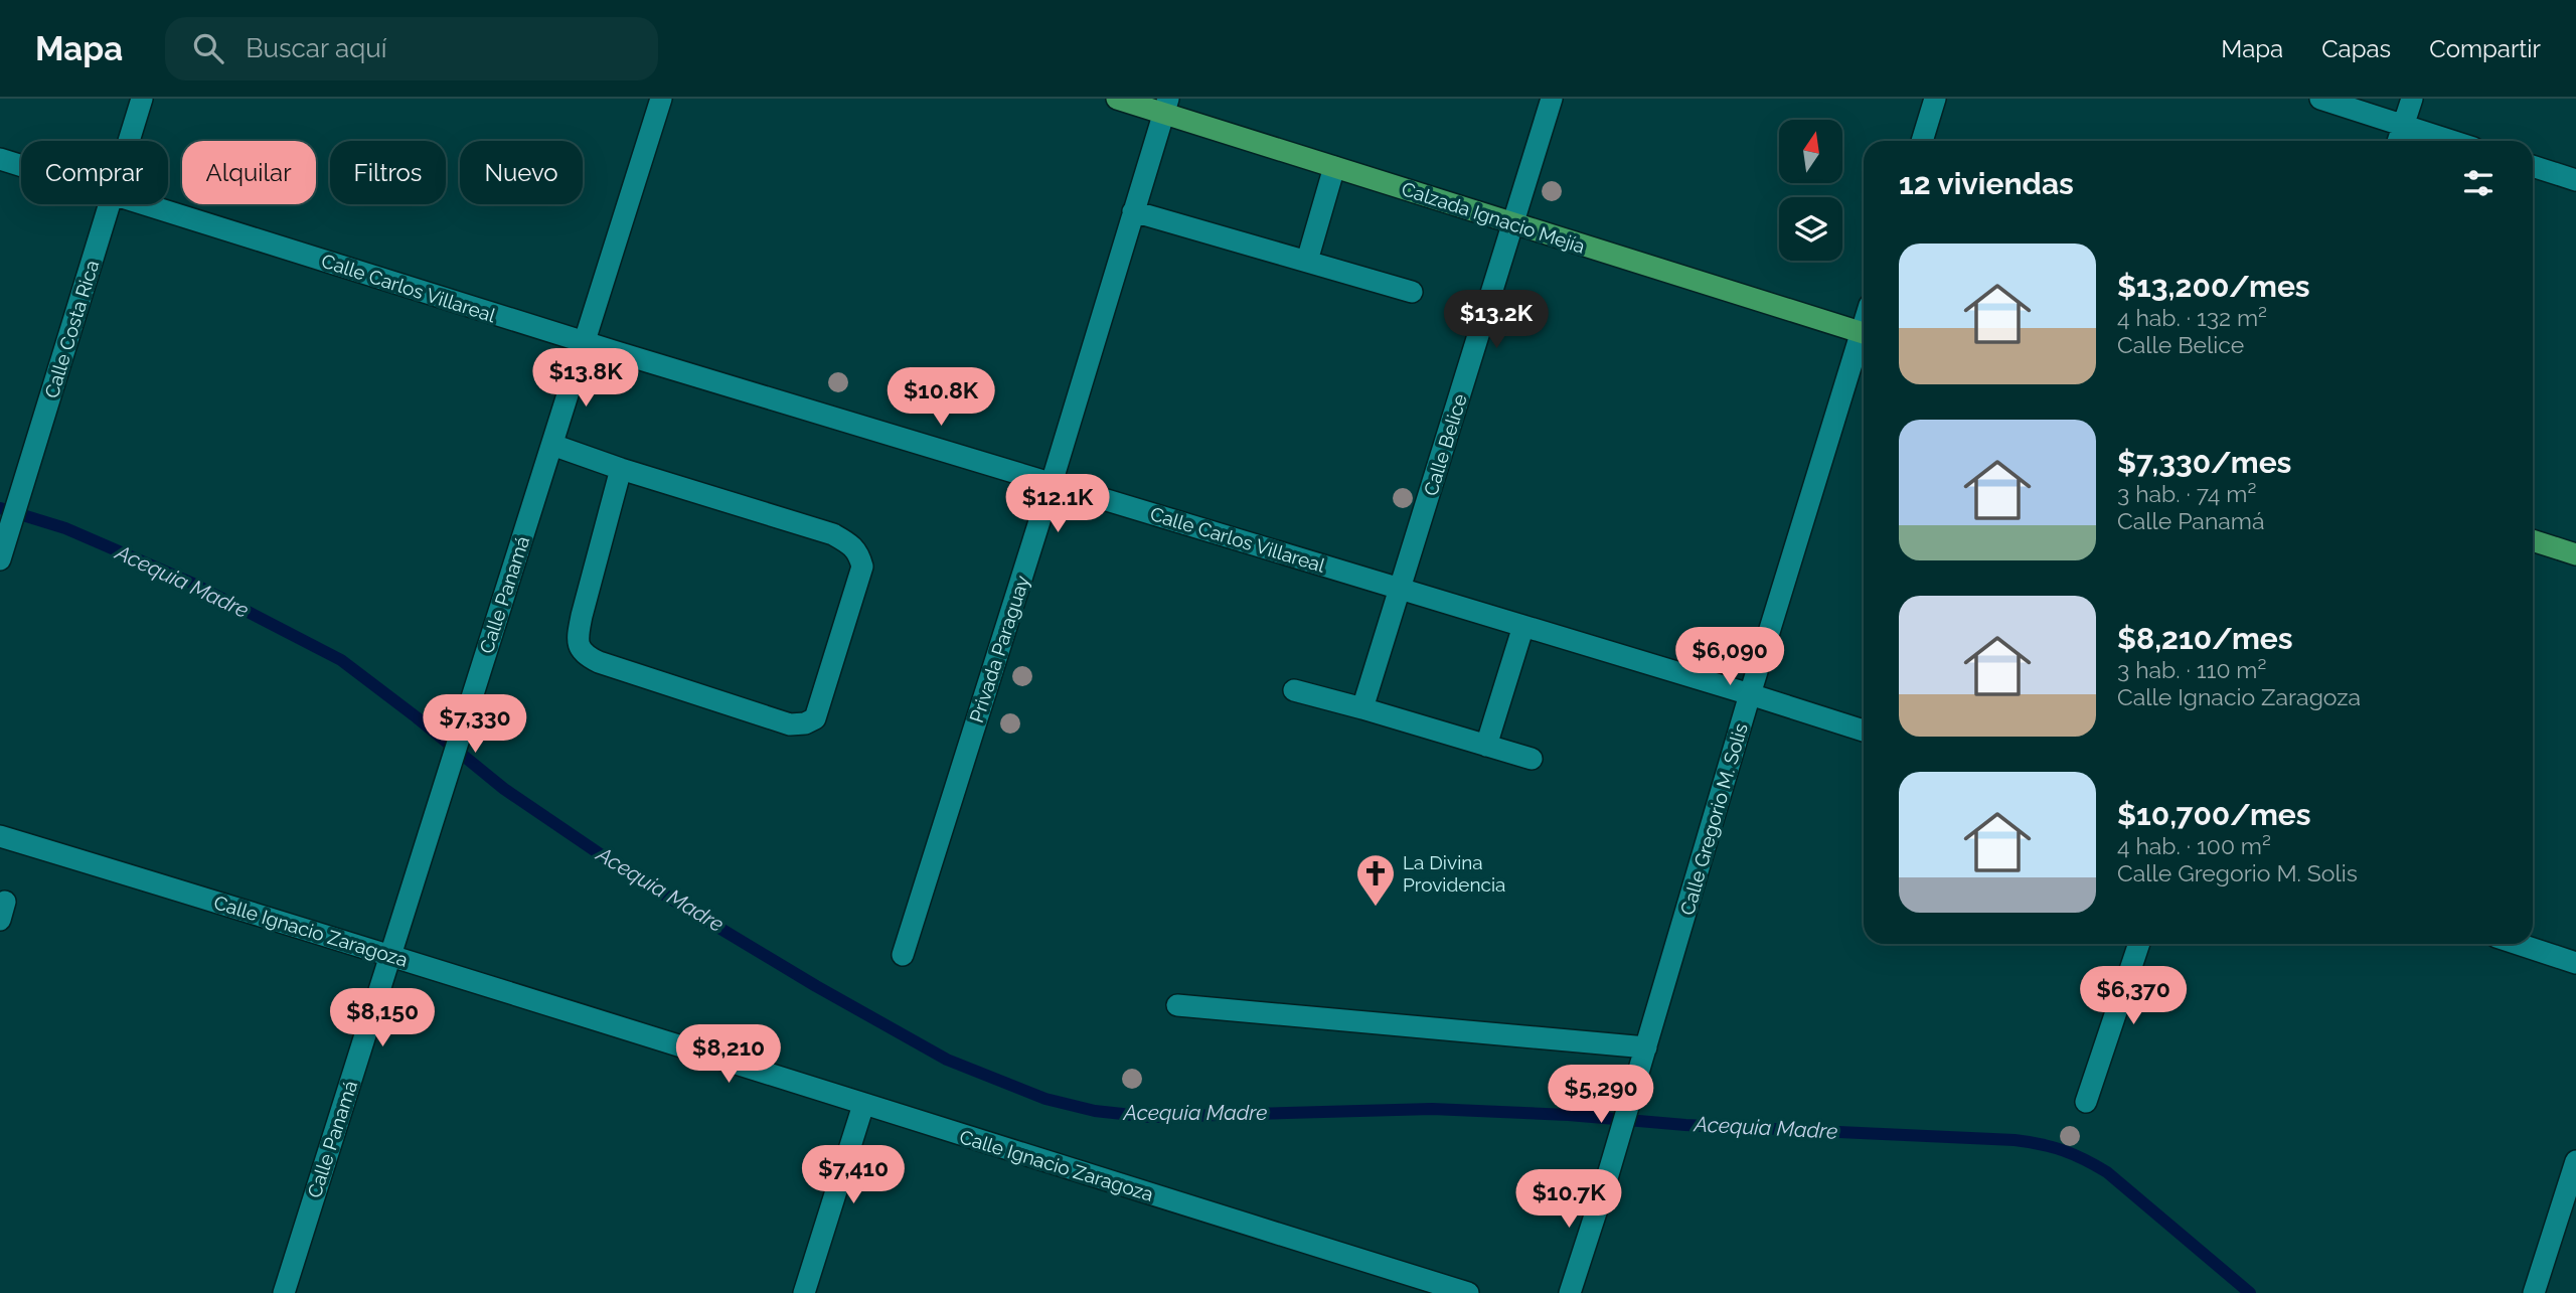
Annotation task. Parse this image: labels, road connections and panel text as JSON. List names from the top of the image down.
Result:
{
  "streets": {
    "main road": ["Calzada Ignacio Mejía"],
    "street": [
      "Calle Carlos Villareal",
      "Calle Costa Rica",
      "Calle Belice",
      "Calle Panamá",
      "Privada Paraguay",
      "Calle Gregorio M. Solis",
      "Calle Ignacio Zaragoza"
    ]
  },
  "crossings": [
    ["Calzada Ignacio Mejía", "Calle Belice"],
    ["Calzada Ignacio Mejía", "Privada Paraguay"],
    ["Calle Carlos Villareal", "Calle Belice"],
    ["Calle Carlos Villareal", "Calle Panamá"],
    ["Calle Carlos Villareal", "Privada Paraguay"],
    ["Calle Carlos Villareal", "Calle Gregorio M. Solis"],
    ["Calle Panamá", "Calle Ignacio Zaragoza"]
  ],
  "water": ["Acequia Madre"],
  "places": {
    "church": ["La Divina Providencia"]
  },
  "north": "top",
  "page": {
    "header": "Mapa",
    "search": "Buscar aquí",
    "nav": ["Mapa", "Capas", "Compartir"],
    "chip": [
      "Comprar",
      "Alquilar",
      "Filtros",
      "Nuevo"
    ],
    "heading": "12 viviendas",
    "list": [
      {
        "name": "$13,200/mes",
        "note": "4 hab. · 132 m² · Calle Belice"
      },
      {
        "name": "$7,330/mes",
        "note": "3 hab. · 74 m² · Calle Panamá"
      },
      {
        "name": "$8,210/mes",
        "note": "3 hab. · 110 m² · Calle Ignacio Zaragoza"
      },
      {
        "name": "$10,700/mes",
        "note": "4 hab. · 100 m² · Calle Gregorio M. Solis"
      }
    ],
    "price": [
      "$13.2K",
      "$13.8K",
      "$10.8K",
      "$12.1K",
      "$6,090",
      "$7,330",
      "$6,370",
      "$8,150",
      "$8,210",
      "$5,290",
      "$7,410",
      "$10.7K"
    ]
  }
}
